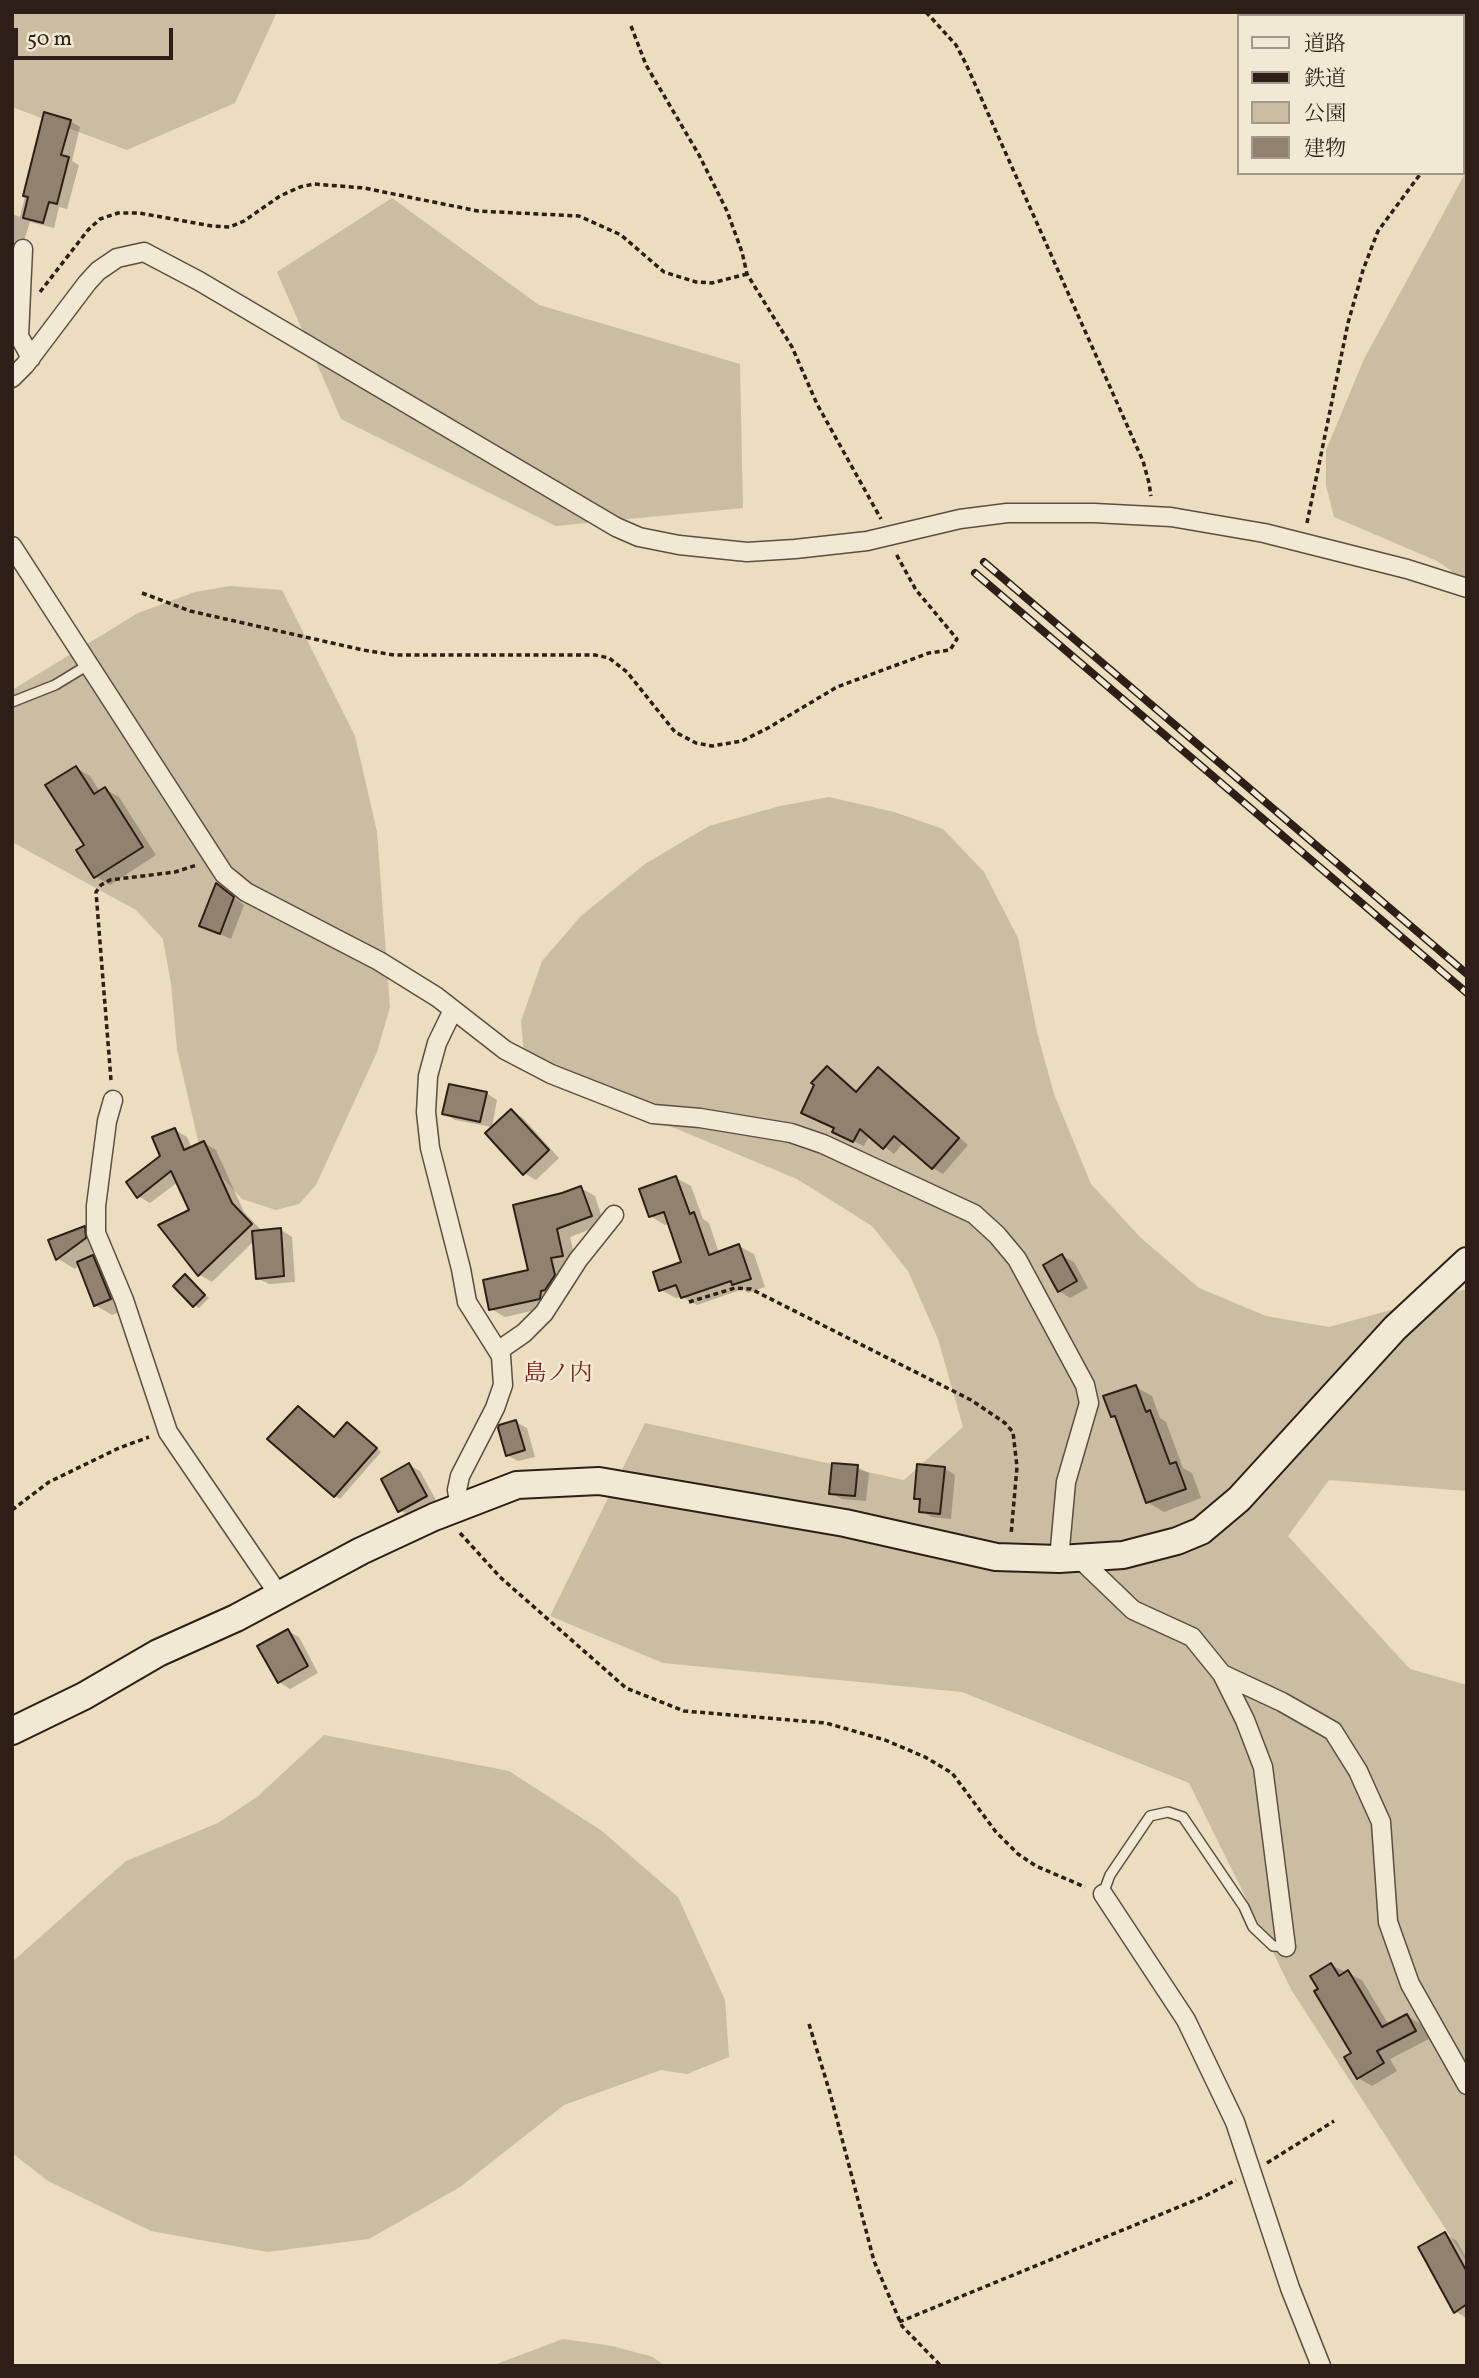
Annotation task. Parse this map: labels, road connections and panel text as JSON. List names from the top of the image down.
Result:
{
  "districts": ["島ノ内"],
  "legend": [
    "道路",
    "鉄道",
    "公園",
    "建物"
  ],
  "scale_bar": "50 m"
}
